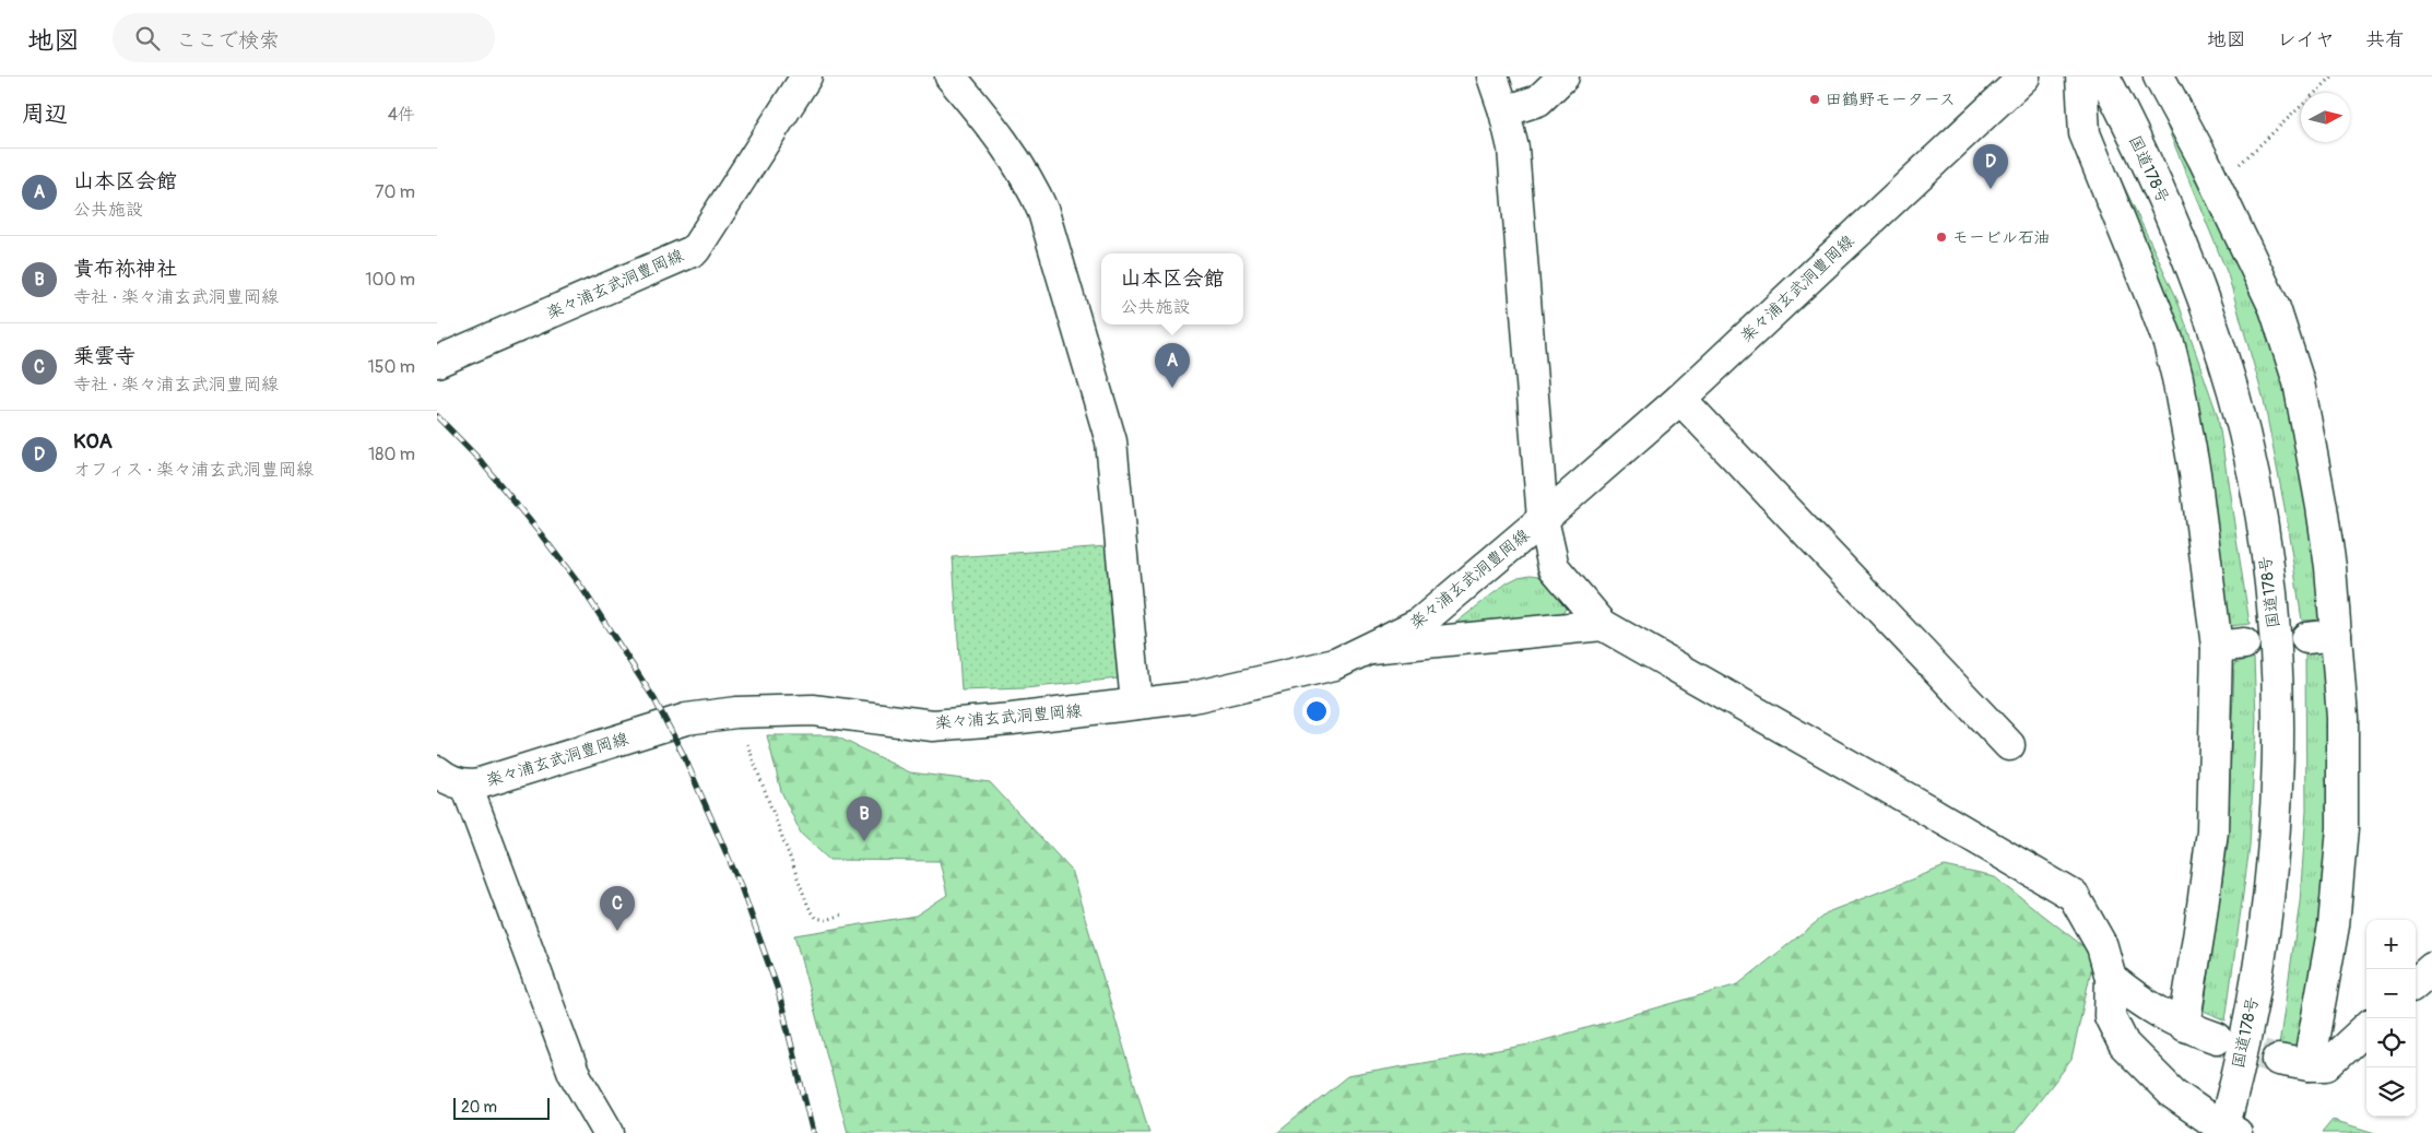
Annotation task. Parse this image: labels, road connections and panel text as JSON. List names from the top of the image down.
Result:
{
  "streets": {
    "main road": ["国道178号", "楽々浦玄武洞豊岡線"]
  },
  "places": ["田鶴野モータース", "モービル石油"],
  "scale_bar": "20 m",
  "north": "right",
  "page": {
    "header": "地図",
    "search": "ここで検索",
    "nav": ["地図", "レイヤ", "共有"],
    "heading": ["周辺", "4件"],
    "pins": [
      "D",
      "A",
      "B",
      "C"
    ],
    "list": [
      {
        "mark": "A",
        "name": "山本区会館",
        "note": "公共施設",
        "value": "70 m"
      },
      {
        "mark": "B",
        "name": "貴布祢神社",
        "note": "寺社 · 楽々浦玄武洞豊岡線",
        "value": "100 m"
      },
      {
        "mark": "C",
        "name": "乗雲寺",
        "note": "寺社 · 楽々浦玄武洞豊岡線",
        "value": "150 m"
      },
      {
        "mark": "D",
        "name": "KOA",
        "note": "オフィス · 楽々浦玄武洞豊岡線",
        "value": "180 m"
      }
    ],
    "popup": ["山本区会館", "公共施設"],
    "map_buttons": ["+", "−"],
    "scale": "20 m"
  }
}
